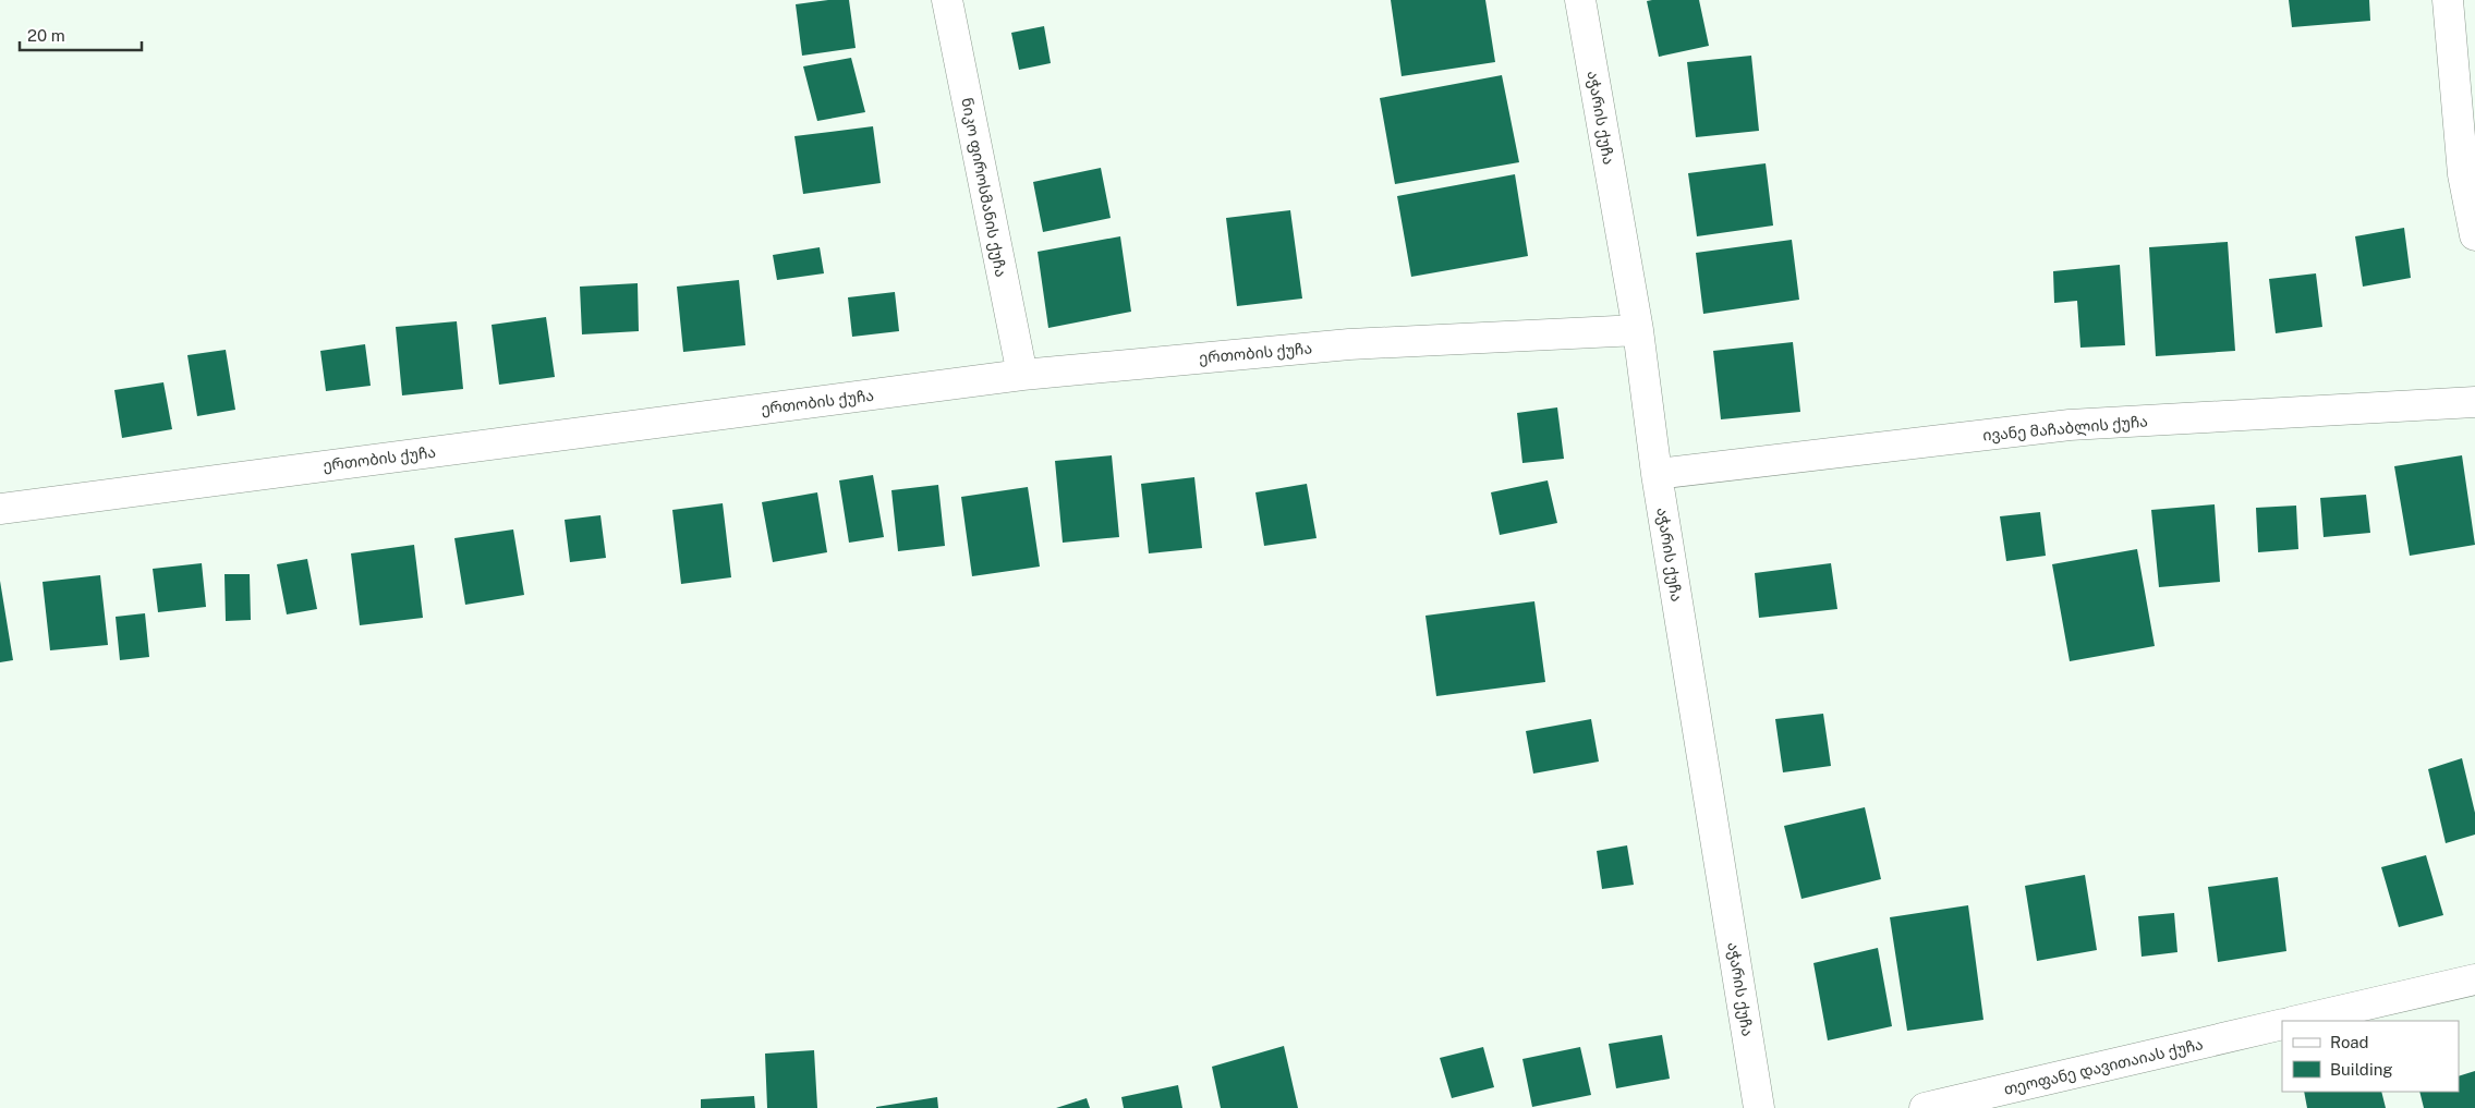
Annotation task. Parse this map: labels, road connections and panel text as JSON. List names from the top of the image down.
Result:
{
  "streets": {
    "street": [
      "აჭარის ქუჩა",
      "ნიკო ფიროსმანის ქუჩა",
      "ერთობის ქუჩა",
      "ივანე მაჩაბლის ქუჩა",
      "თეოფანე დავითაიას ქუჩა"
    ]
  },
  "crossings": [
    ["აჭარის ქუჩა", "ერთობის ქუჩა"],
    ["აჭარის ქუჩა", "ივანე მაჩაბლის ქუჩა"],
    ["ნიკო ფიროსმანის ქუჩა", "ერთობის ქუჩა"]
  ],
  "legend": ["Road", "Building"],
  "scale_bar": "20 m"
}
